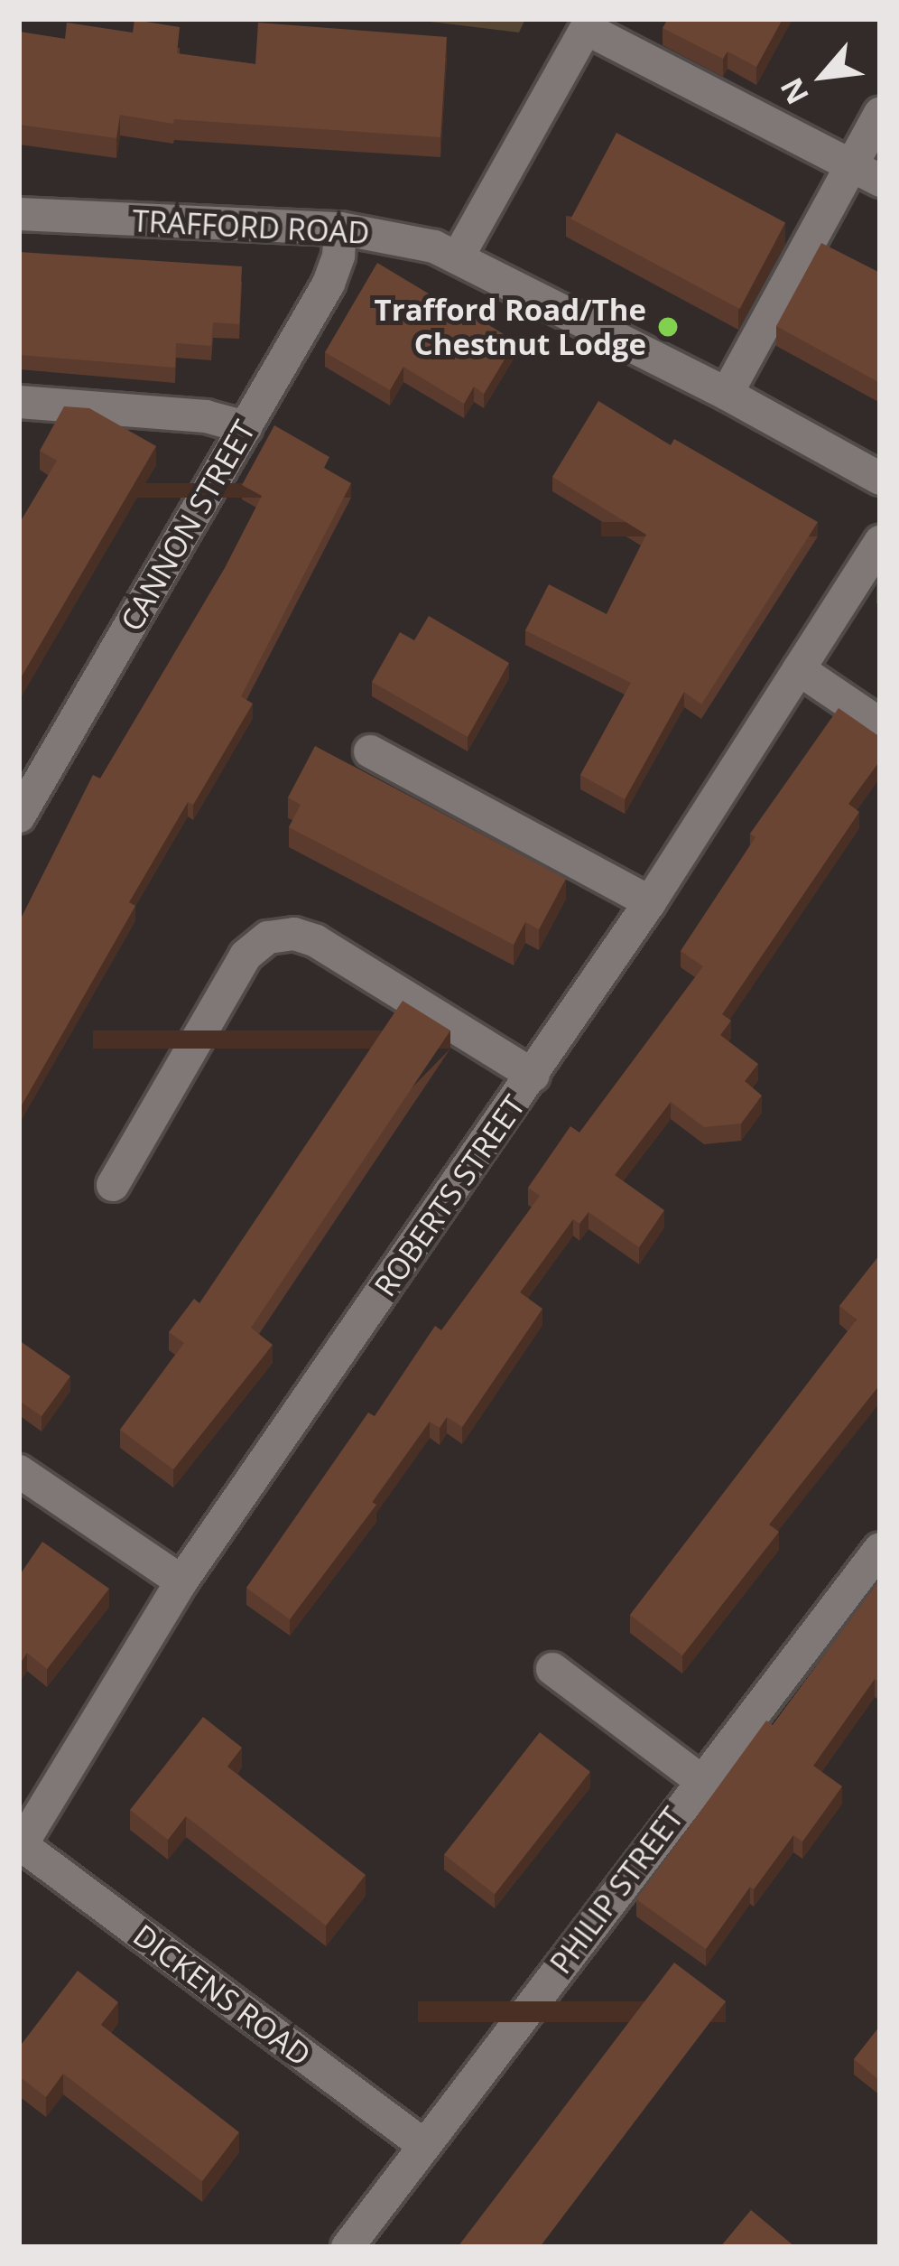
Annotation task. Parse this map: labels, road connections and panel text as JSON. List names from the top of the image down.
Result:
{
  "streets": {
    "street": [
      "TRAFFORD ROAD",
      "CANNON STREET",
      "ROBERTS STREET",
      "PHILIP STREET",
      "DICKENS ROAD"
    ]
  },
  "crossings": [
    ["TRAFFORD ROAD", "CANNON STREET"],
    ["ROBERTS STREET", "DICKENS ROAD"],
    ["PHILIP STREET", "DICKENS ROAD"]
  ],
  "places": ["Trafford Road/The Chestnut Lodge"],
  "north": "bottom left"
}
